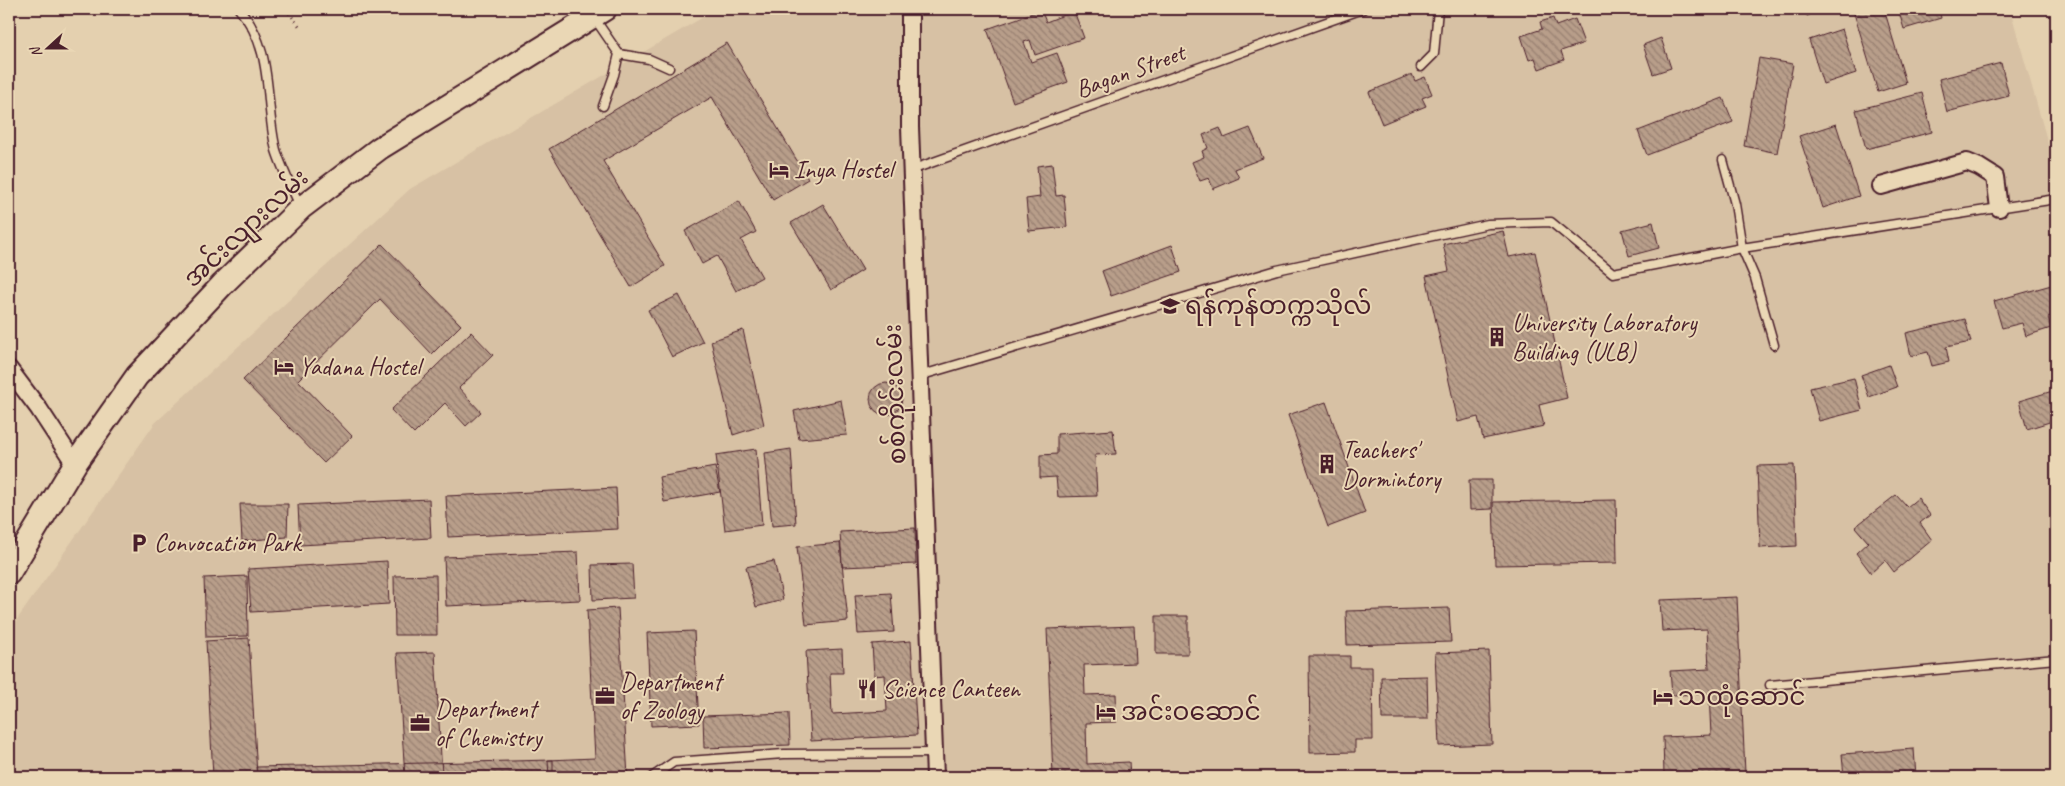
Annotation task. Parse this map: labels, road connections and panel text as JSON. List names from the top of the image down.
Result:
{
  "streets": {
    "main road": ["အင်းလျားလမ်း"],
    "street": ["စစ်ကိုင်းလမ်း"],
    "lane": ["Bagan Street"]
  },
  "crossings": [
    ["Bagan Street", "စစ်ကိုင်းလမ်း"]
  ],
  "places": {
    "hotel": [
      "Inya Hostel",
      "Yadana Hostel",
      "သထုံဆောင်",
      "အင်းဝ‌ဆောင်"
    ],
    "school or university": ["ရန်ကုန်တက္ကသိုလ်"],
    "building": ["University Laboratory Building (ULB)", "Teachers' Dormintory"],
    "parking": ["Convocation Park"],
    "restaurant": ["Science Canteen"],
    "office": ["Department of Zoology", "Department of Chemistry"]
  },
  "north": "left"
}
